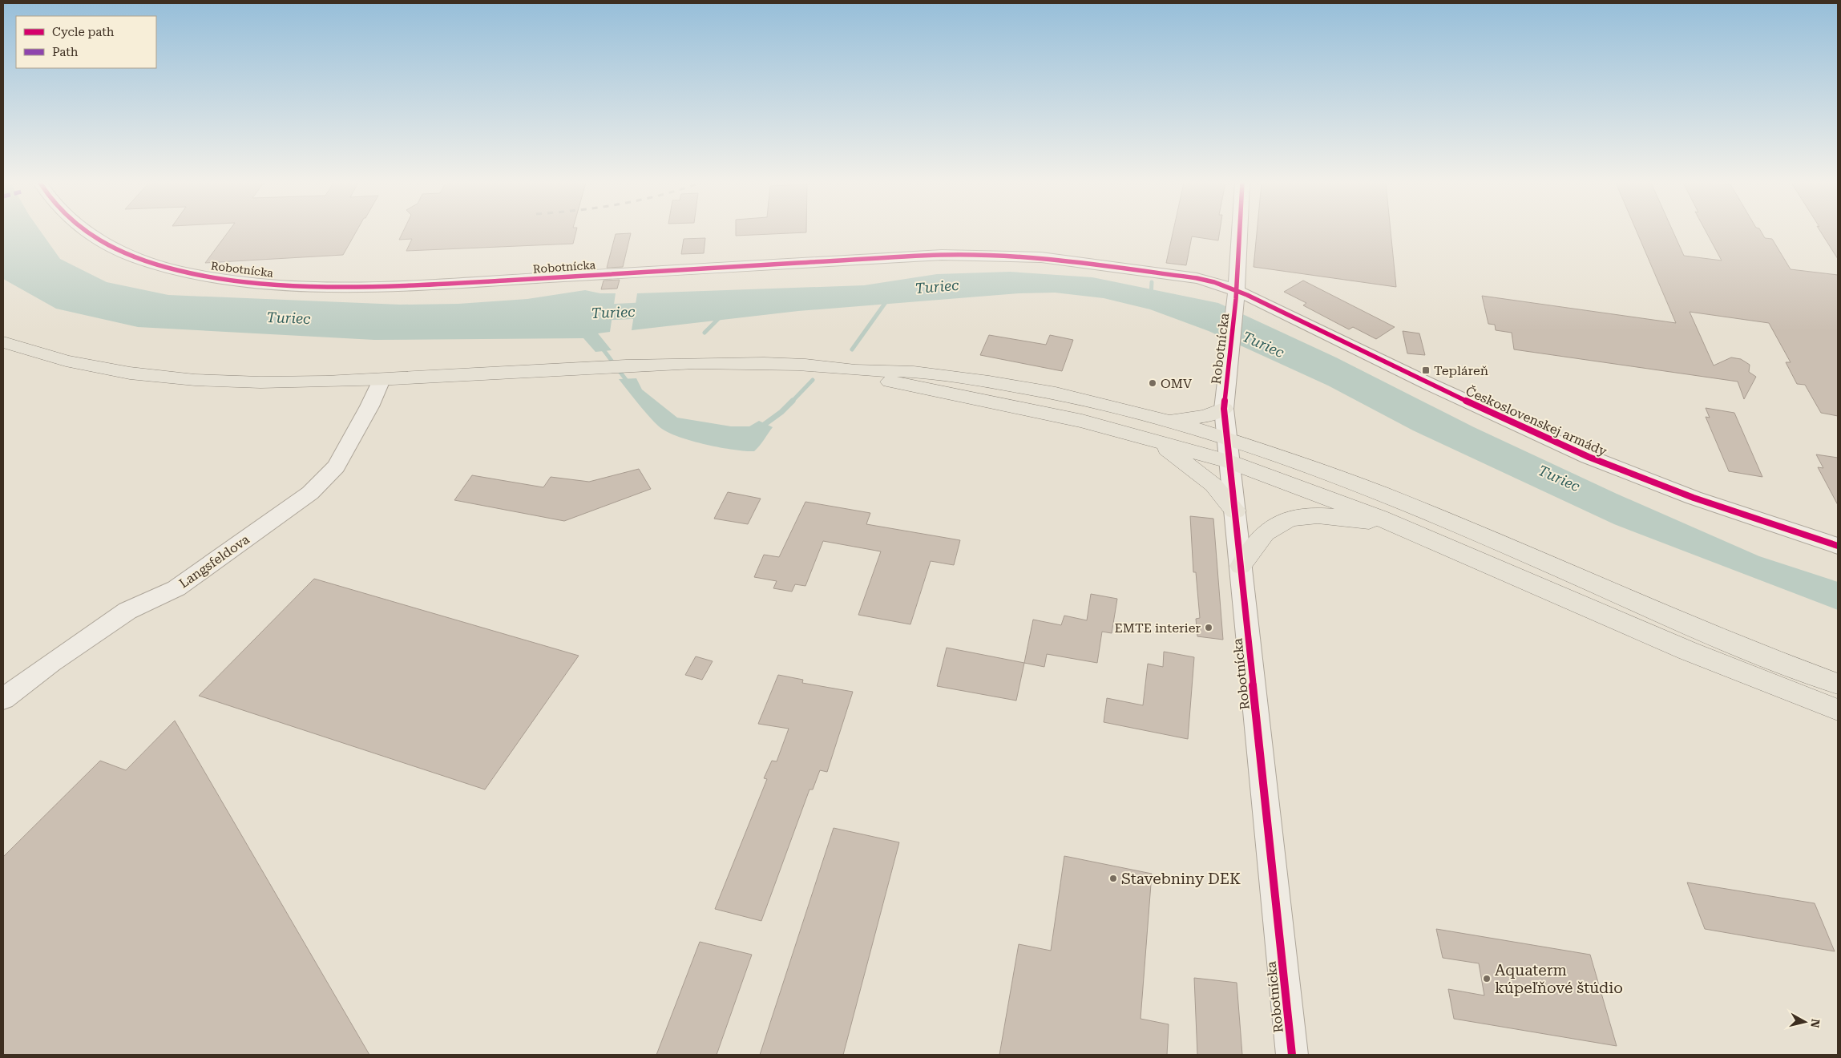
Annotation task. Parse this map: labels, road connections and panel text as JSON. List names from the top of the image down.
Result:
{
  "streets": {
    "street": ["Robotnícka", "Československej armády", "Langsfeldova"]
  },
  "crossings": [
    ["Robotnícka", "Československej armády"]
  ],
  "water": ["Turiec"],
  "places": {
    "transit": ["Tepláreň"],
    "other": [
      "OMV",
      "EMTE interier",
      "Stavebniny DEK",
      "Aquaterm kúpeľňové štúdio"
    ]
  },
  "legend": ["Cycle path", "Path"],
  "north": "right"
}
